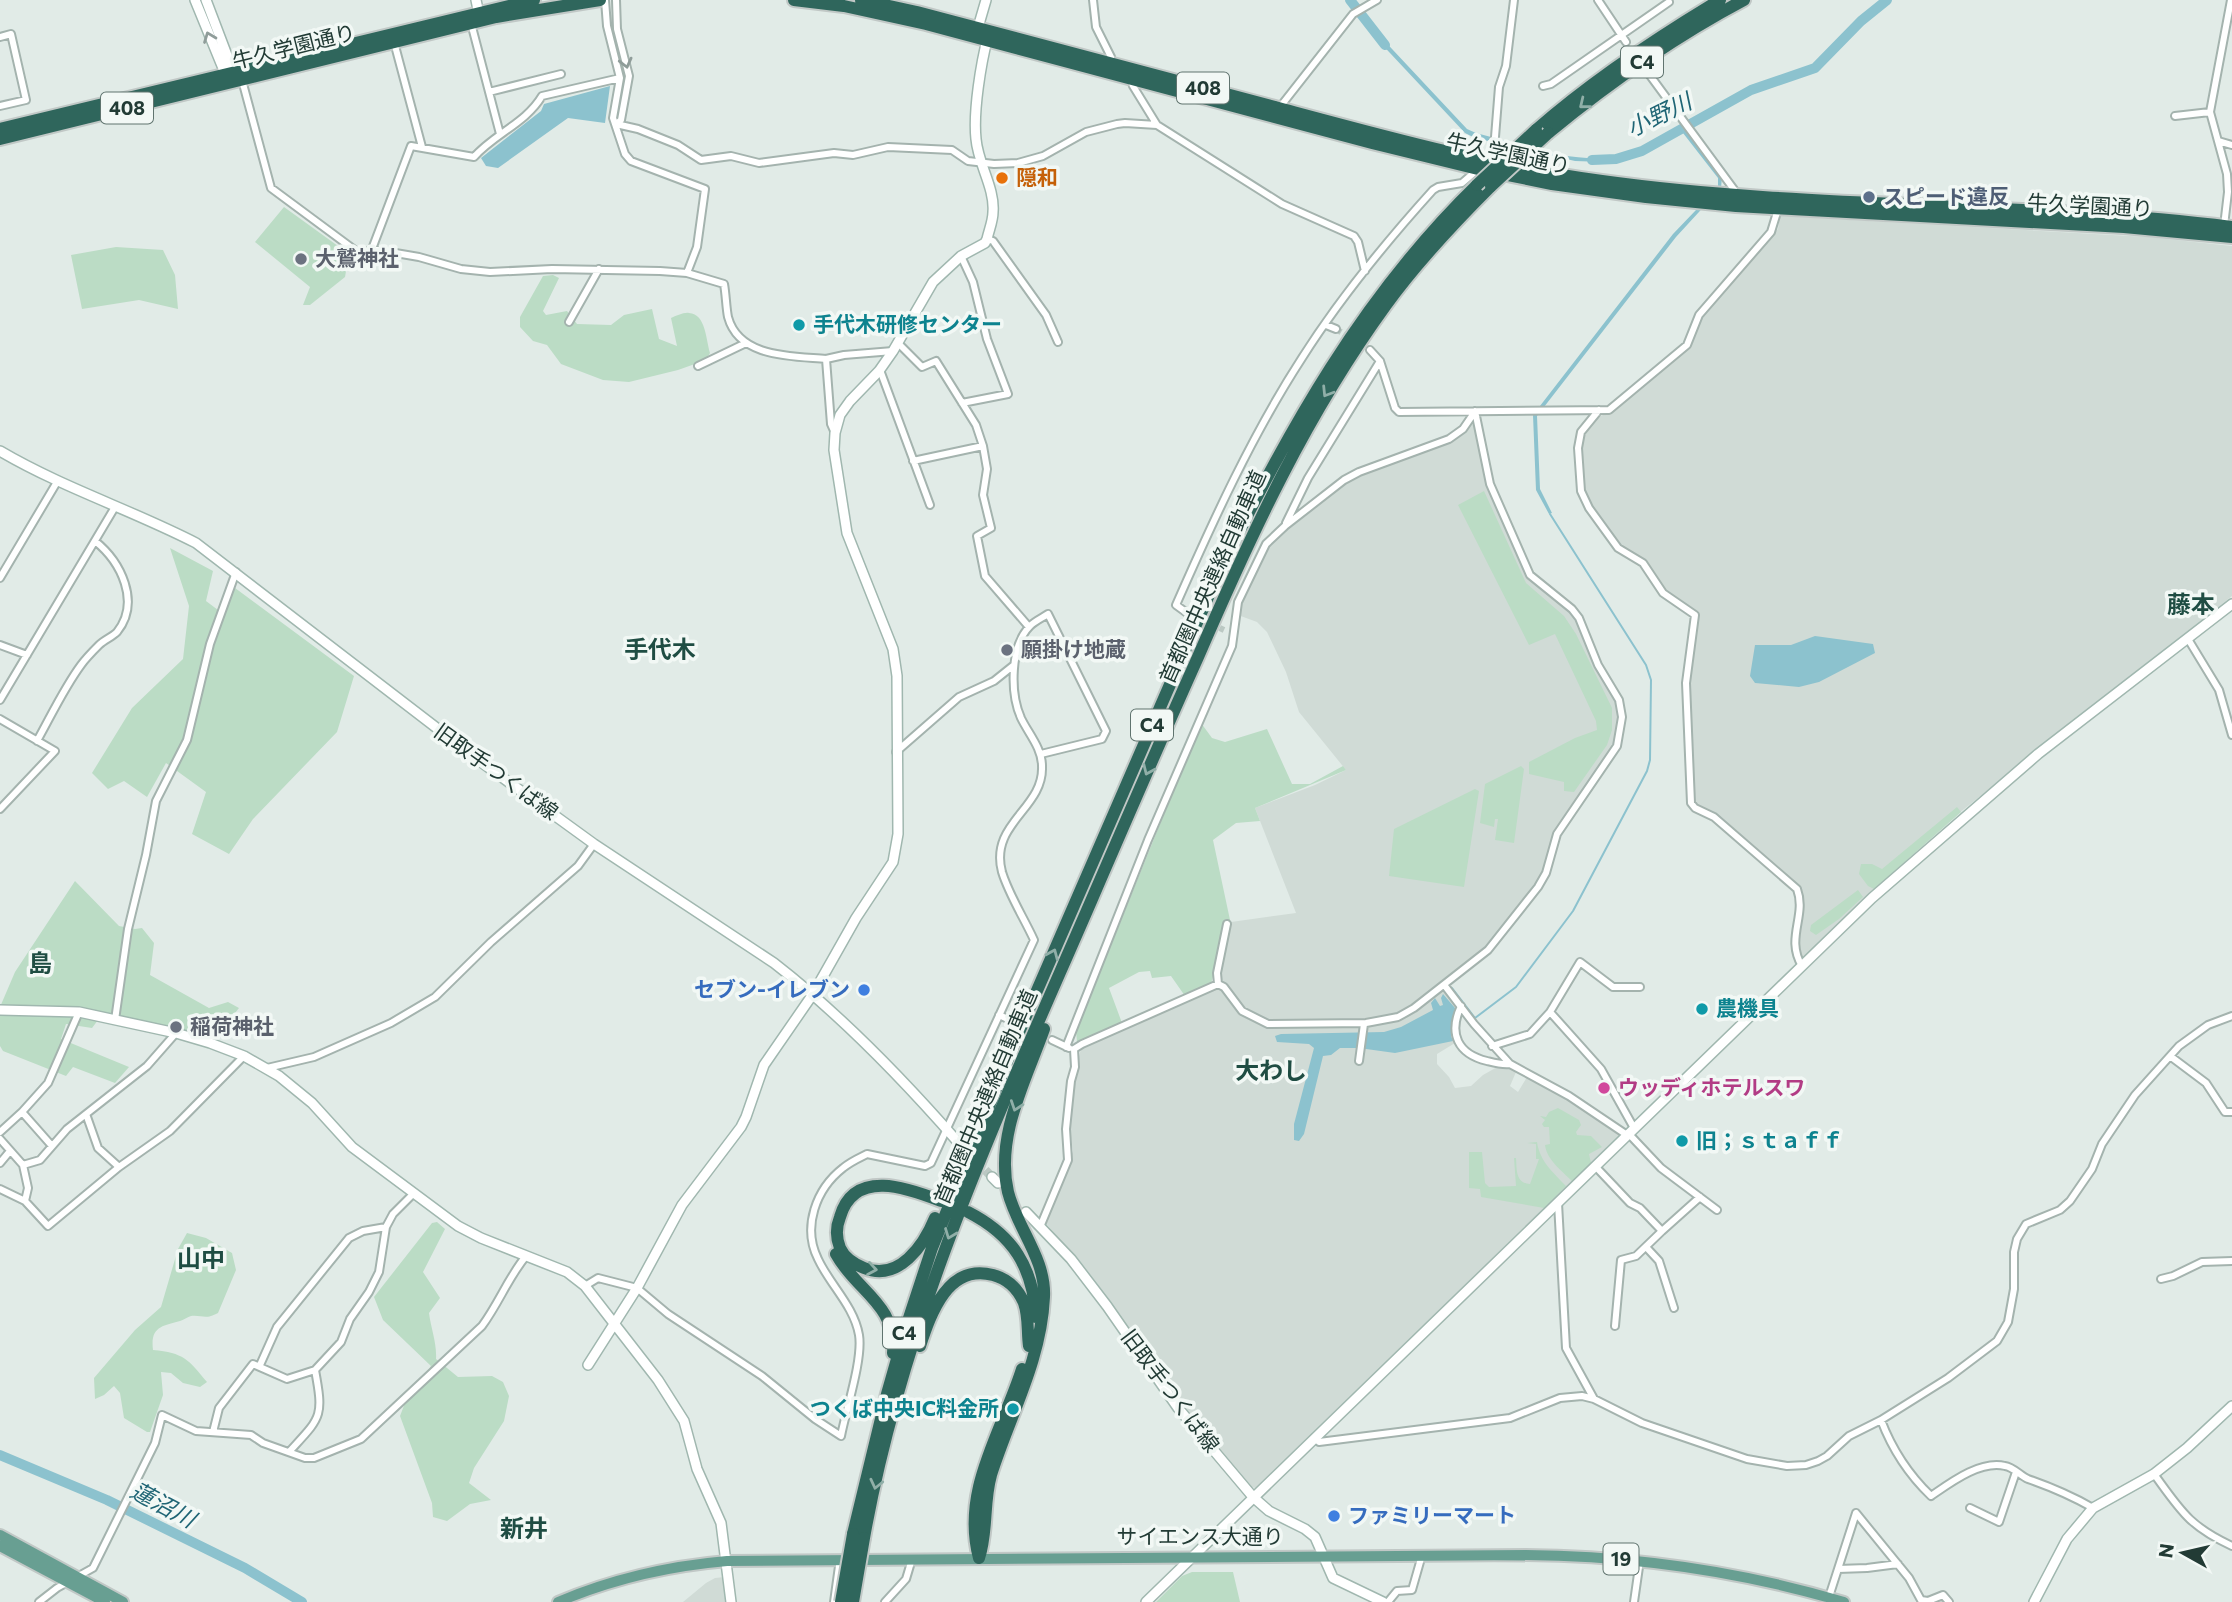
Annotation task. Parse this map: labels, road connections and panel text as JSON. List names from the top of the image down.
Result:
{
  "streets": {
    "highway": [
      "牛久学園通り",
      "C4",
      "408",
      "首都圏中央連絡自動車道"
    ],
    "main road": ["サイエンス大通り", "19"],
    "street": ["旧取手つくば線"]
  },
  "crossings": [
    ["旧取手つくば線", "サイエンス大通り"]
  ],
  "districts": [
    "藤本",
    "手代木",
    "島",
    "大わし",
    "山中",
    "新井"
  ],
  "water": ["小野川", "蓮沼川"],
  "places": [
    "隠和",
    "スピード違反",
    "大鷲神社",
    "手代木研修センター",
    "願掛け地蔵",
    "セブン-イレブン",
    "農機具",
    "稲荷神社",
    "ウッディホテルスワ",
    "旧；ｓｔａｆｆ",
    "つくば中央IC料金所",
    "ファミリーマート"
  ],
  "north": "left"
}
